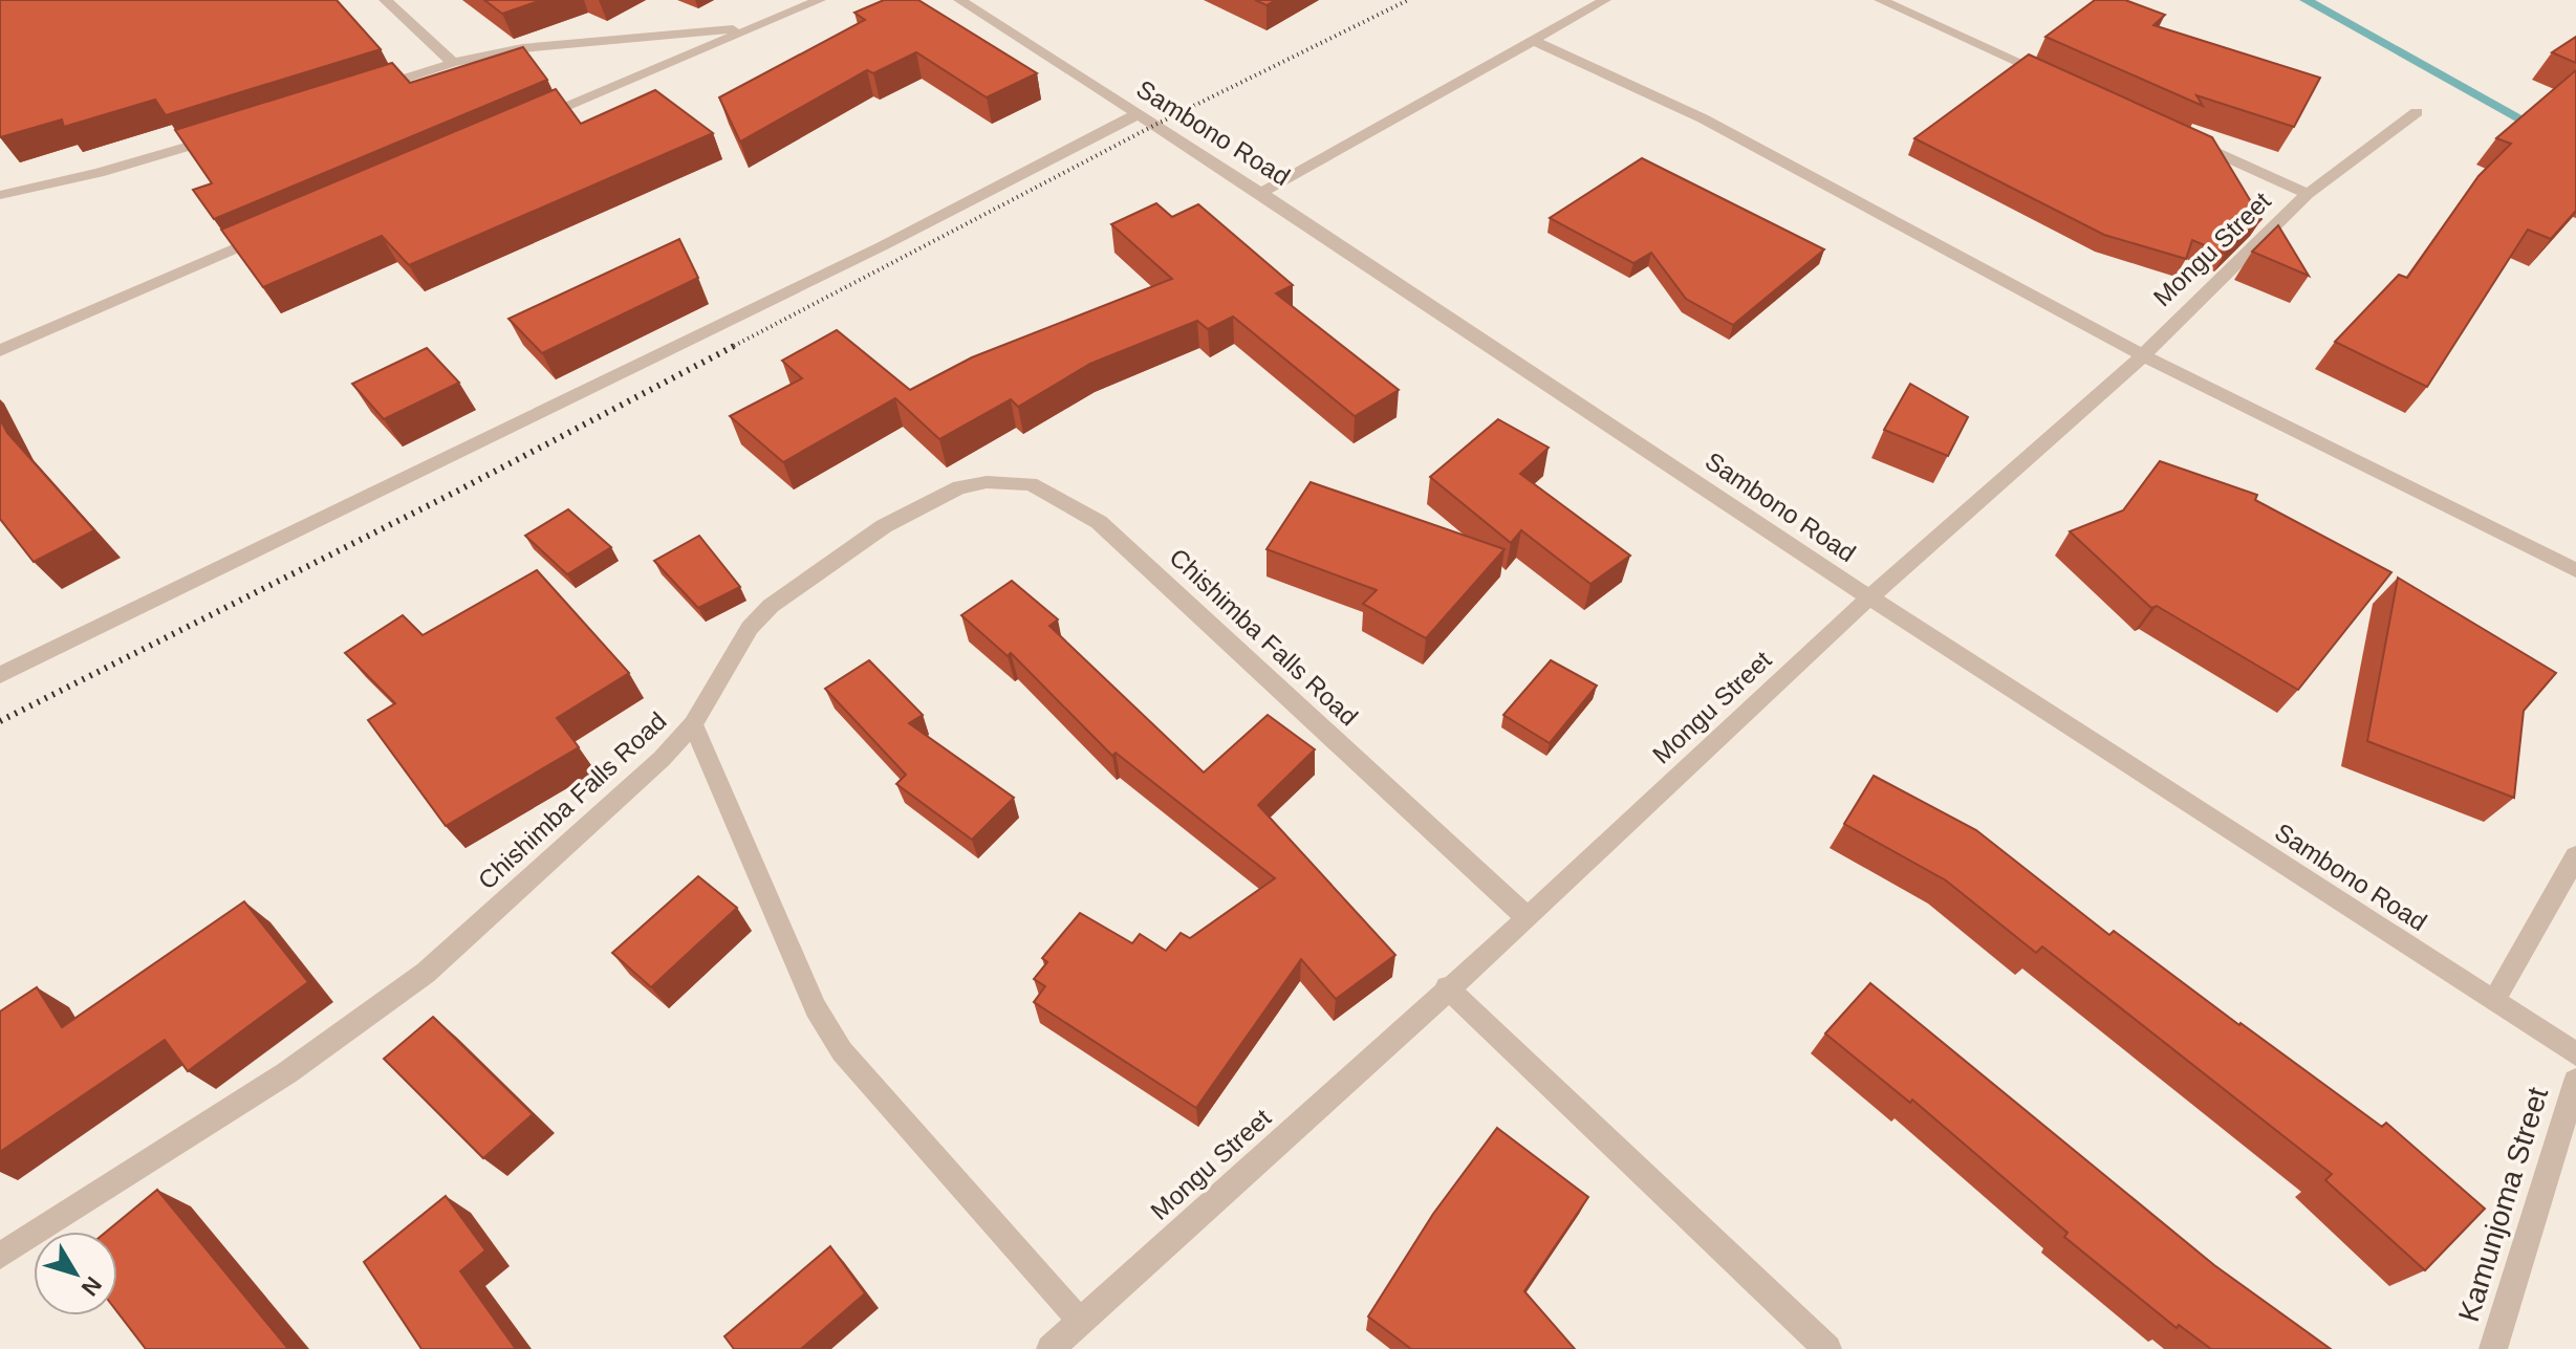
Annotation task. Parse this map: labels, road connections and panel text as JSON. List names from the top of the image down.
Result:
{
  "streets": {
    "street": [
      "Sambono Road",
      "Mongu Street",
      "Chishimba Falls Road",
      "Kamunjoma Street"
    ]
  },
  "crossings": [
    ["Sambono Road", "Mongu Street"],
    ["Mongu Street", "Chishimba Falls Road"]
  ],
  "north": "bottom right"
}
